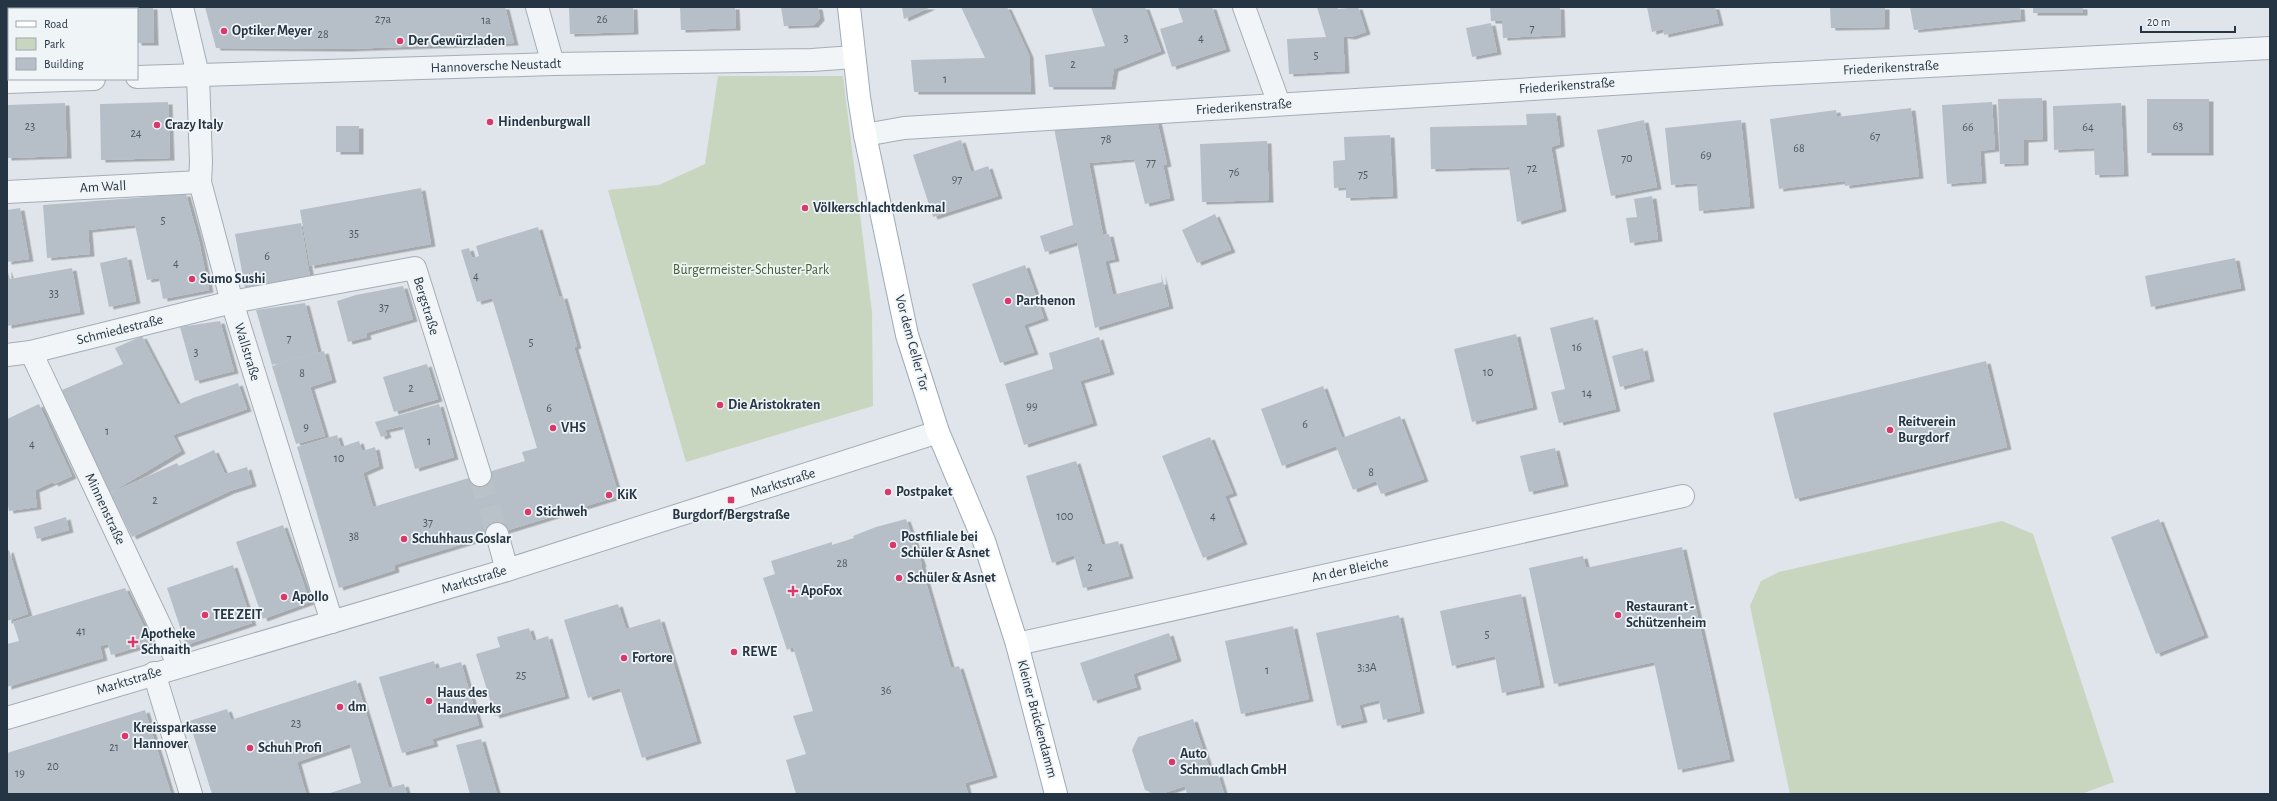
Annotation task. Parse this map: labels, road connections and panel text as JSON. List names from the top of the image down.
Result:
{
  "streets": {
    "main road": ["Vor dem Celler Tor", "Kleiner Brückendamm"],
    "street": [
      "Hannoversche Neustadt",
      "Friederikenstraße",
      "Am Wall",
      "Bergstraße",
      "Schmiedestraße",
      "Wallstraße",
      "Marktstraße",
      "Minnenstraße",
      "An der Bleiche"
    ]
  },
  "crossings": [
    ["Hannoversche Neustadt", "Vor dem Celler Tor"],
    ["Hannoversche Neustadt", "Wallstraße"],
    ["Friederikenstraße", "Vor dem Celler Tor"],
    ["Am Wall", "Wallstraße"],
    ["Bergstraße", "Schmiedestraße"],
    ["Bergstraße", "Wallstraße"],
    ["Schmiedestraße", "Wallstraße"],
    ["Schmiedestraße", "Minnenstraße"],
    ["Vor dem Celler Tor", "Marktstraße"],
    ["Vor dem Celler Tor", "An der Bleiche"],
    ["Vor dem Celler Tor", "Kleiner Brückendamm"],
    ["Wallstraße", "Marktstraße"],
    ["Marktstraße", "Minnenstraße"],
    ["An der Bleiche", "Kleiner Brückendamm"]
  ],
  "parks": ["Bürgermeister-Schuster-Park"],
  "places": {
    "other": [
      "Optiker Meyer",
      "Der Gewürzladen",
      "Hindenburgwall",
      "Crazy Italy",
      "Völkerschlachtdenkmal",
      "Sumo Sushi",
      "Parthenon",
      "Die Aristokraten",
      "VHS",
      "Reitverein Burgdorf",
      "Postpaket",
      "KiK",
      "Stichweh",
      "Schuhhaus Goslar",
      "Postfiliale bei Schüler & Asnet",
      "Schüler & Asnet",
      "Apollo",
      "TEE ZEIT",
      "Restaurant - Schützenheim",
      "REWE",
      "Fortore",
      "Haus des Handwerks",
      "dm",
      "Kreissparkasse Hannover",
      "Schuh Profi",
      "Auto Schmudlach GmbH"
    ],
    "transit": ["Burgdorf/Bergstraße"],
    "health": ["ApoFox", "Apotheke Schnaith"]
  },
  "house_numbers": [
    "27a",
    "26",
    "1a",
    "7",
    "28",
    "3",
    "4",
    "5",
    "2",
    "1",
    "23",
    "63",
    "66",
    "64",
    "24",
    "67",
    "78",
    "68",
    "69",
    "70",
    "77",
    "72",
    "76",
    "75",
    "97",
    "5",
    "35",
    "6",
    "4",
    "4",
    "33",
    "37",
    "7",
    "5",
    "16",
    "3",
    "10",
    "8",
    "2",
    "14",
    "99",
    "6",
    "6",
    "9",
    "1",
    "1",
    "4",
    "10",
    "8",
    "2",
    "100",
    "4",
    "37",
    "38",
    "28",
    "2",
    "41",
    "5",
    "3;3A",
    "1",
    "25",
    "36",
    "23",
    "21",
    "20",
    "19"
  ],
  "legend": ["Road", "Park", "Building"],
  "scale_bar": "20 m"
}
